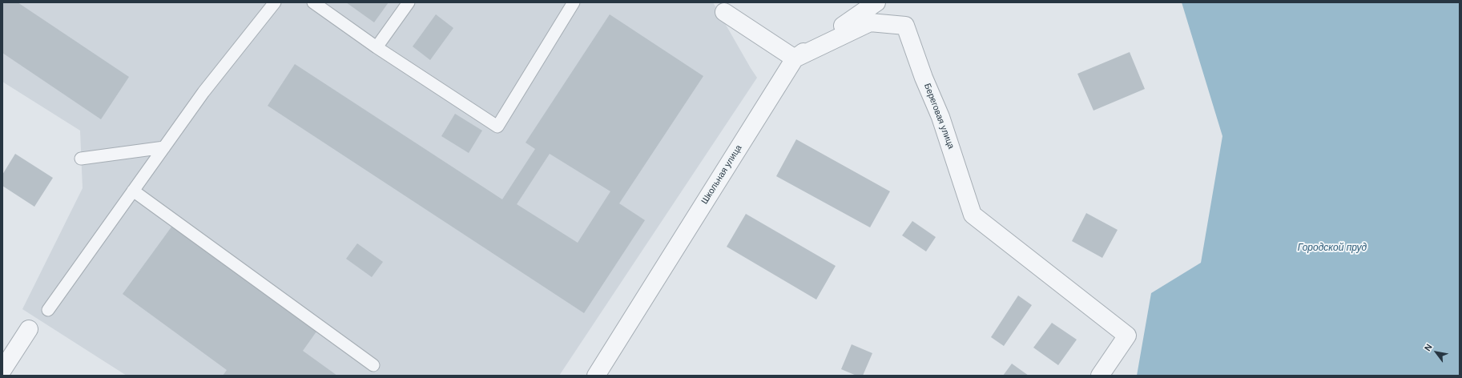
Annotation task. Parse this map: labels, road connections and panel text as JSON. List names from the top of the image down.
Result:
{
  "streets": {
    "street": ["Береговая улица", "Школьная улица"]
  },
  "crossings": [
    ["Береговая улица", "Школьная улица"]
  ],
  "water": ["Городской пруд"],
  "north": "top left"
}
